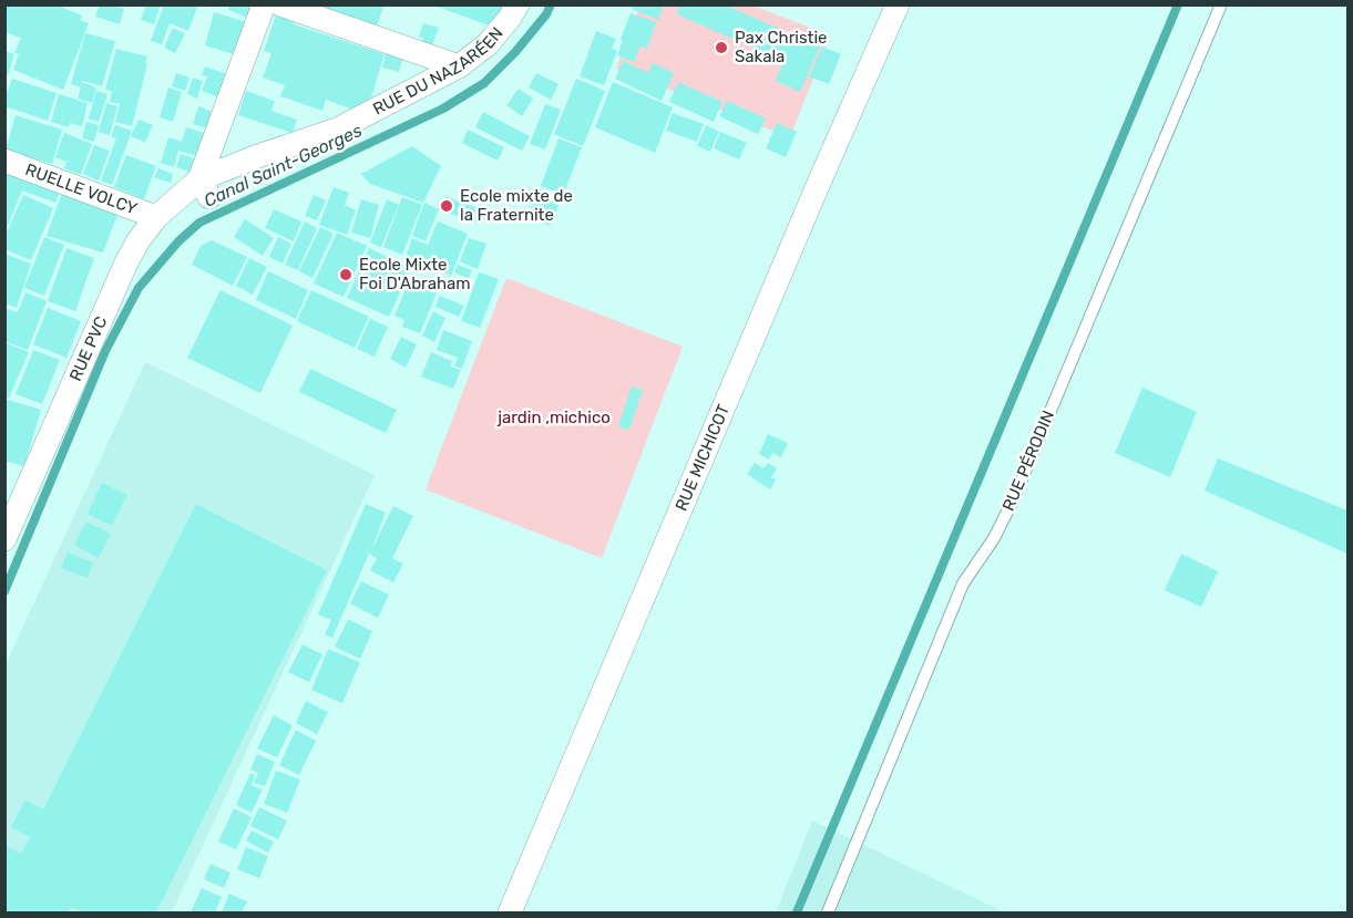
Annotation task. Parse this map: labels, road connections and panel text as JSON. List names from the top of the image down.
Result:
{
  "streets": {
    "street": [
      "RUE DU NAZARÉEN",
      "RUELLE VOLCY",
      "RUE PVC",
      "RUE MICHICOT"
    ],
    "lane": ["RUE PÉRODIN"]
  },
  "crossings": [
    ["RUE DU NAZARÉEN", "RUE PVC"],
    ["RUELLE VOLCY", "RUE PVC"]
  ],
  "water": ["Canal Saint-Georges"],
  "parks": ["jardin ,michico"],
  "places": ["Pax Christie Sakala", "Ecole mixte de la Fraternite", "Ecole Mixte Foi D'Abraham"]
}
